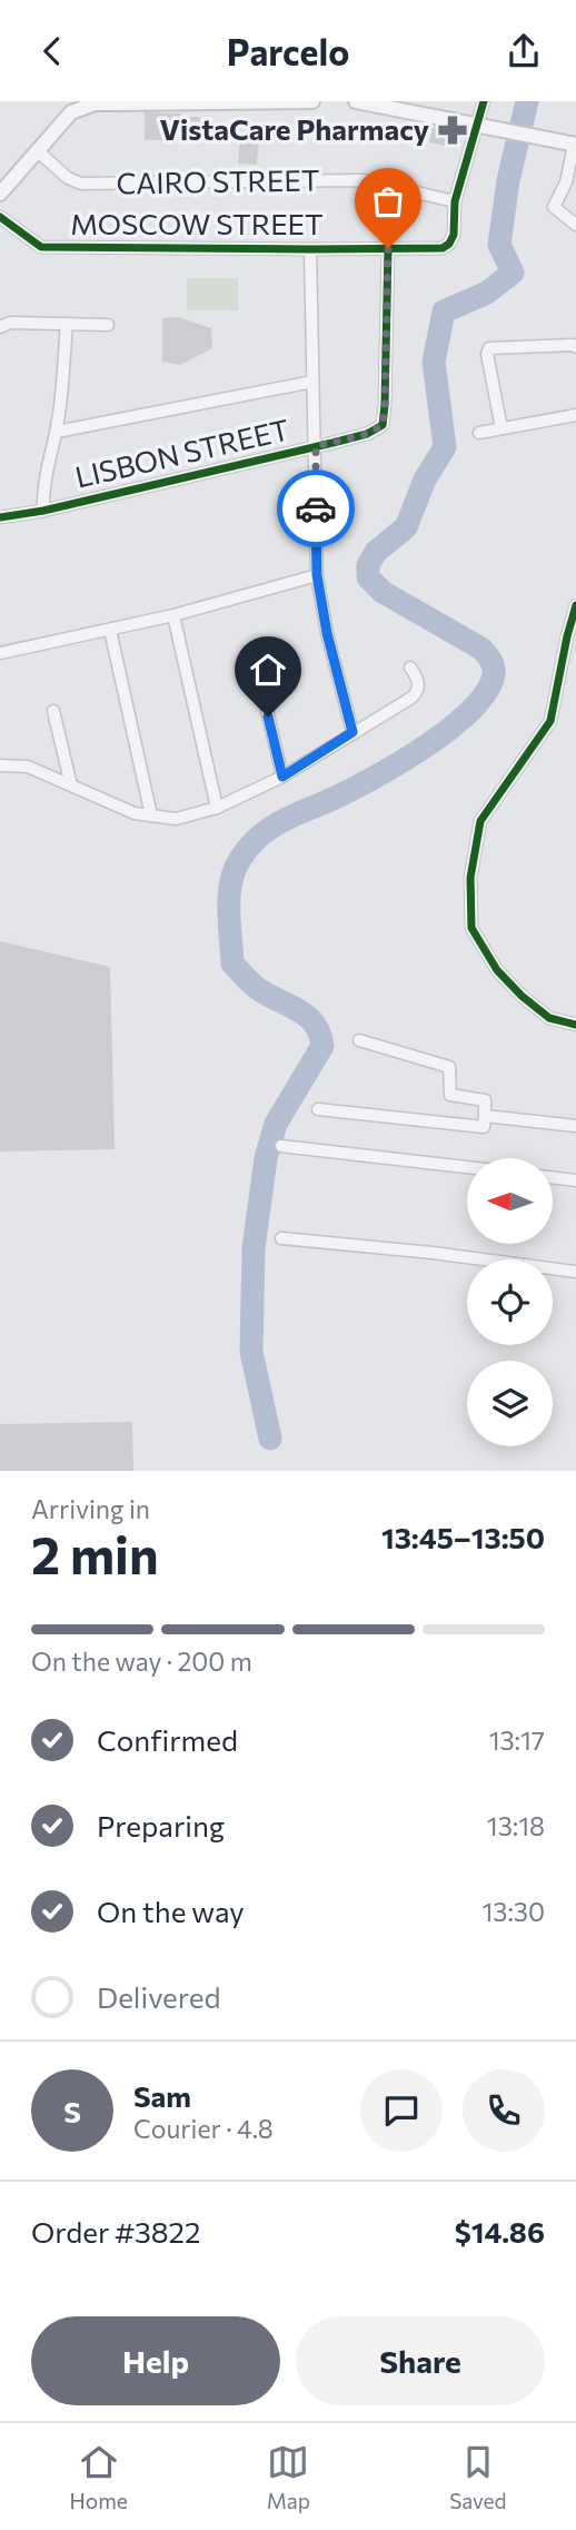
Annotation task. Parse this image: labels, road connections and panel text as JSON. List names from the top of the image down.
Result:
{
  "streets": {
    "street": ["CAIRO STREET", "MOSCOW STREET", "LISBON STREET"]
  },
  "crossings": [
    ["CAIRO STREET", "MOSCOW STREET"],
    ["MOSCOW STREET", "LISBON STREET"]
  ],
  "places": {
    "pharmacy": ["VistaCare Pharmacy"]
  },
  "north": "left",
  "page": {
    "header": "Parcelo",
    "heading": ["2 min", "Arriving in", "13:45–13:50"],
    "panel": [
      "Sam",
      "Courier · 4.8",
      "Order #3822",
      "$14.86"
    ],
    "bar": "On the way · 200 m",
    "list": [
      ["Confirmed", "13:17"],
      ["Preparing", "13:18"],
      ["On the way", "13:30"],
      "Delivered"
    ],
    "round": "S",
    "buttons": ["Help", "Share"],
    "tabs": ["Home", "Map", "Saved"]
  }
}
